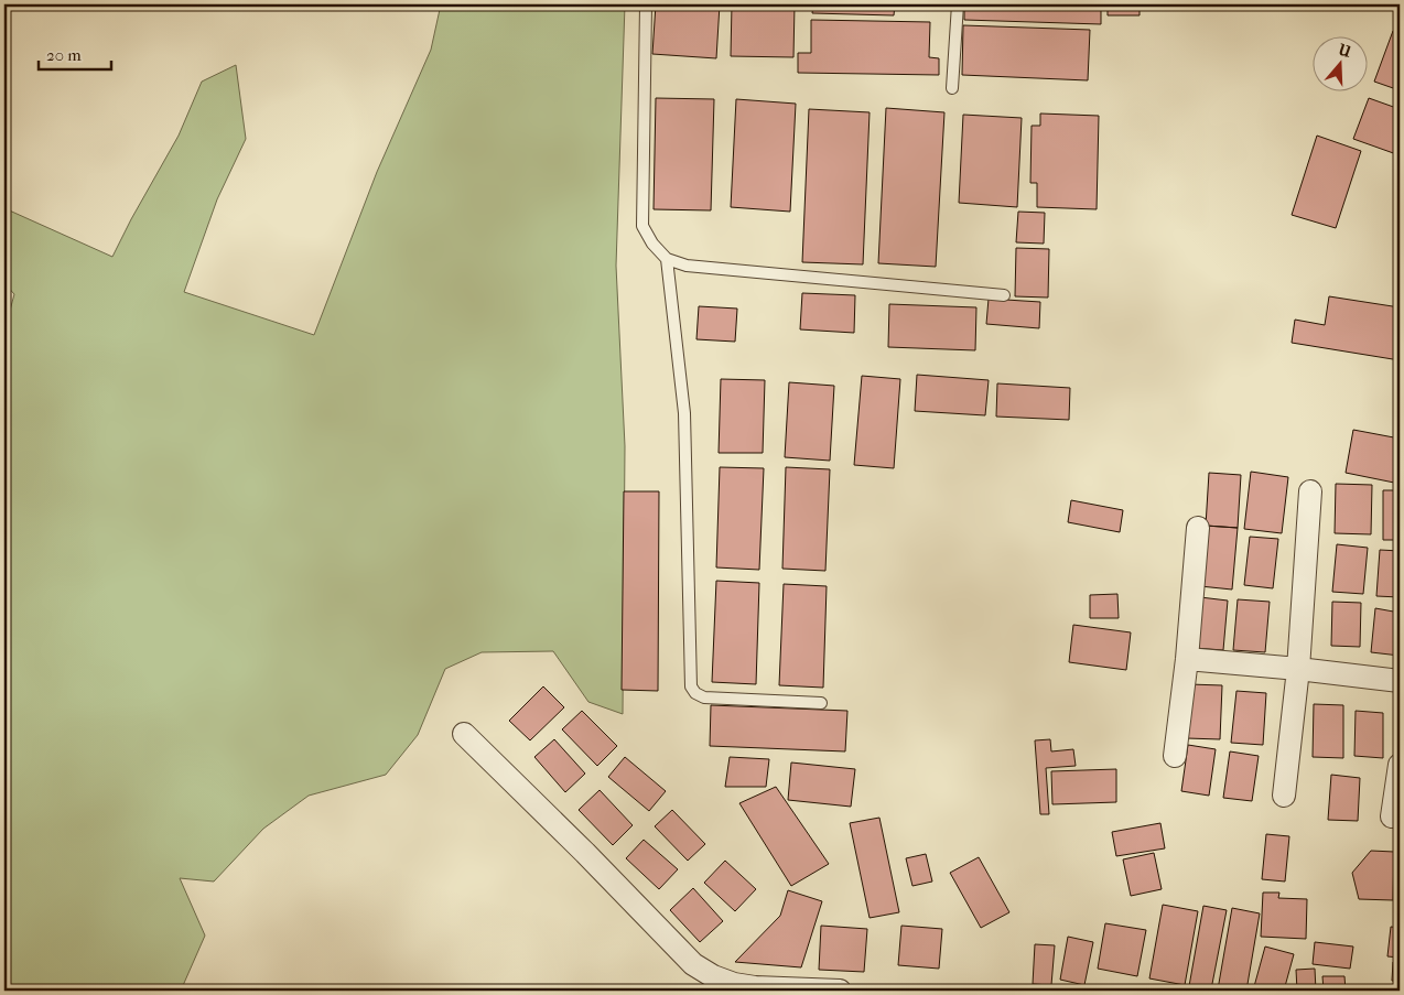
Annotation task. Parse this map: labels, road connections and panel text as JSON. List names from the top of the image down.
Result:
{
  "scale_bar": "20 m",
  "north": "top"
}
